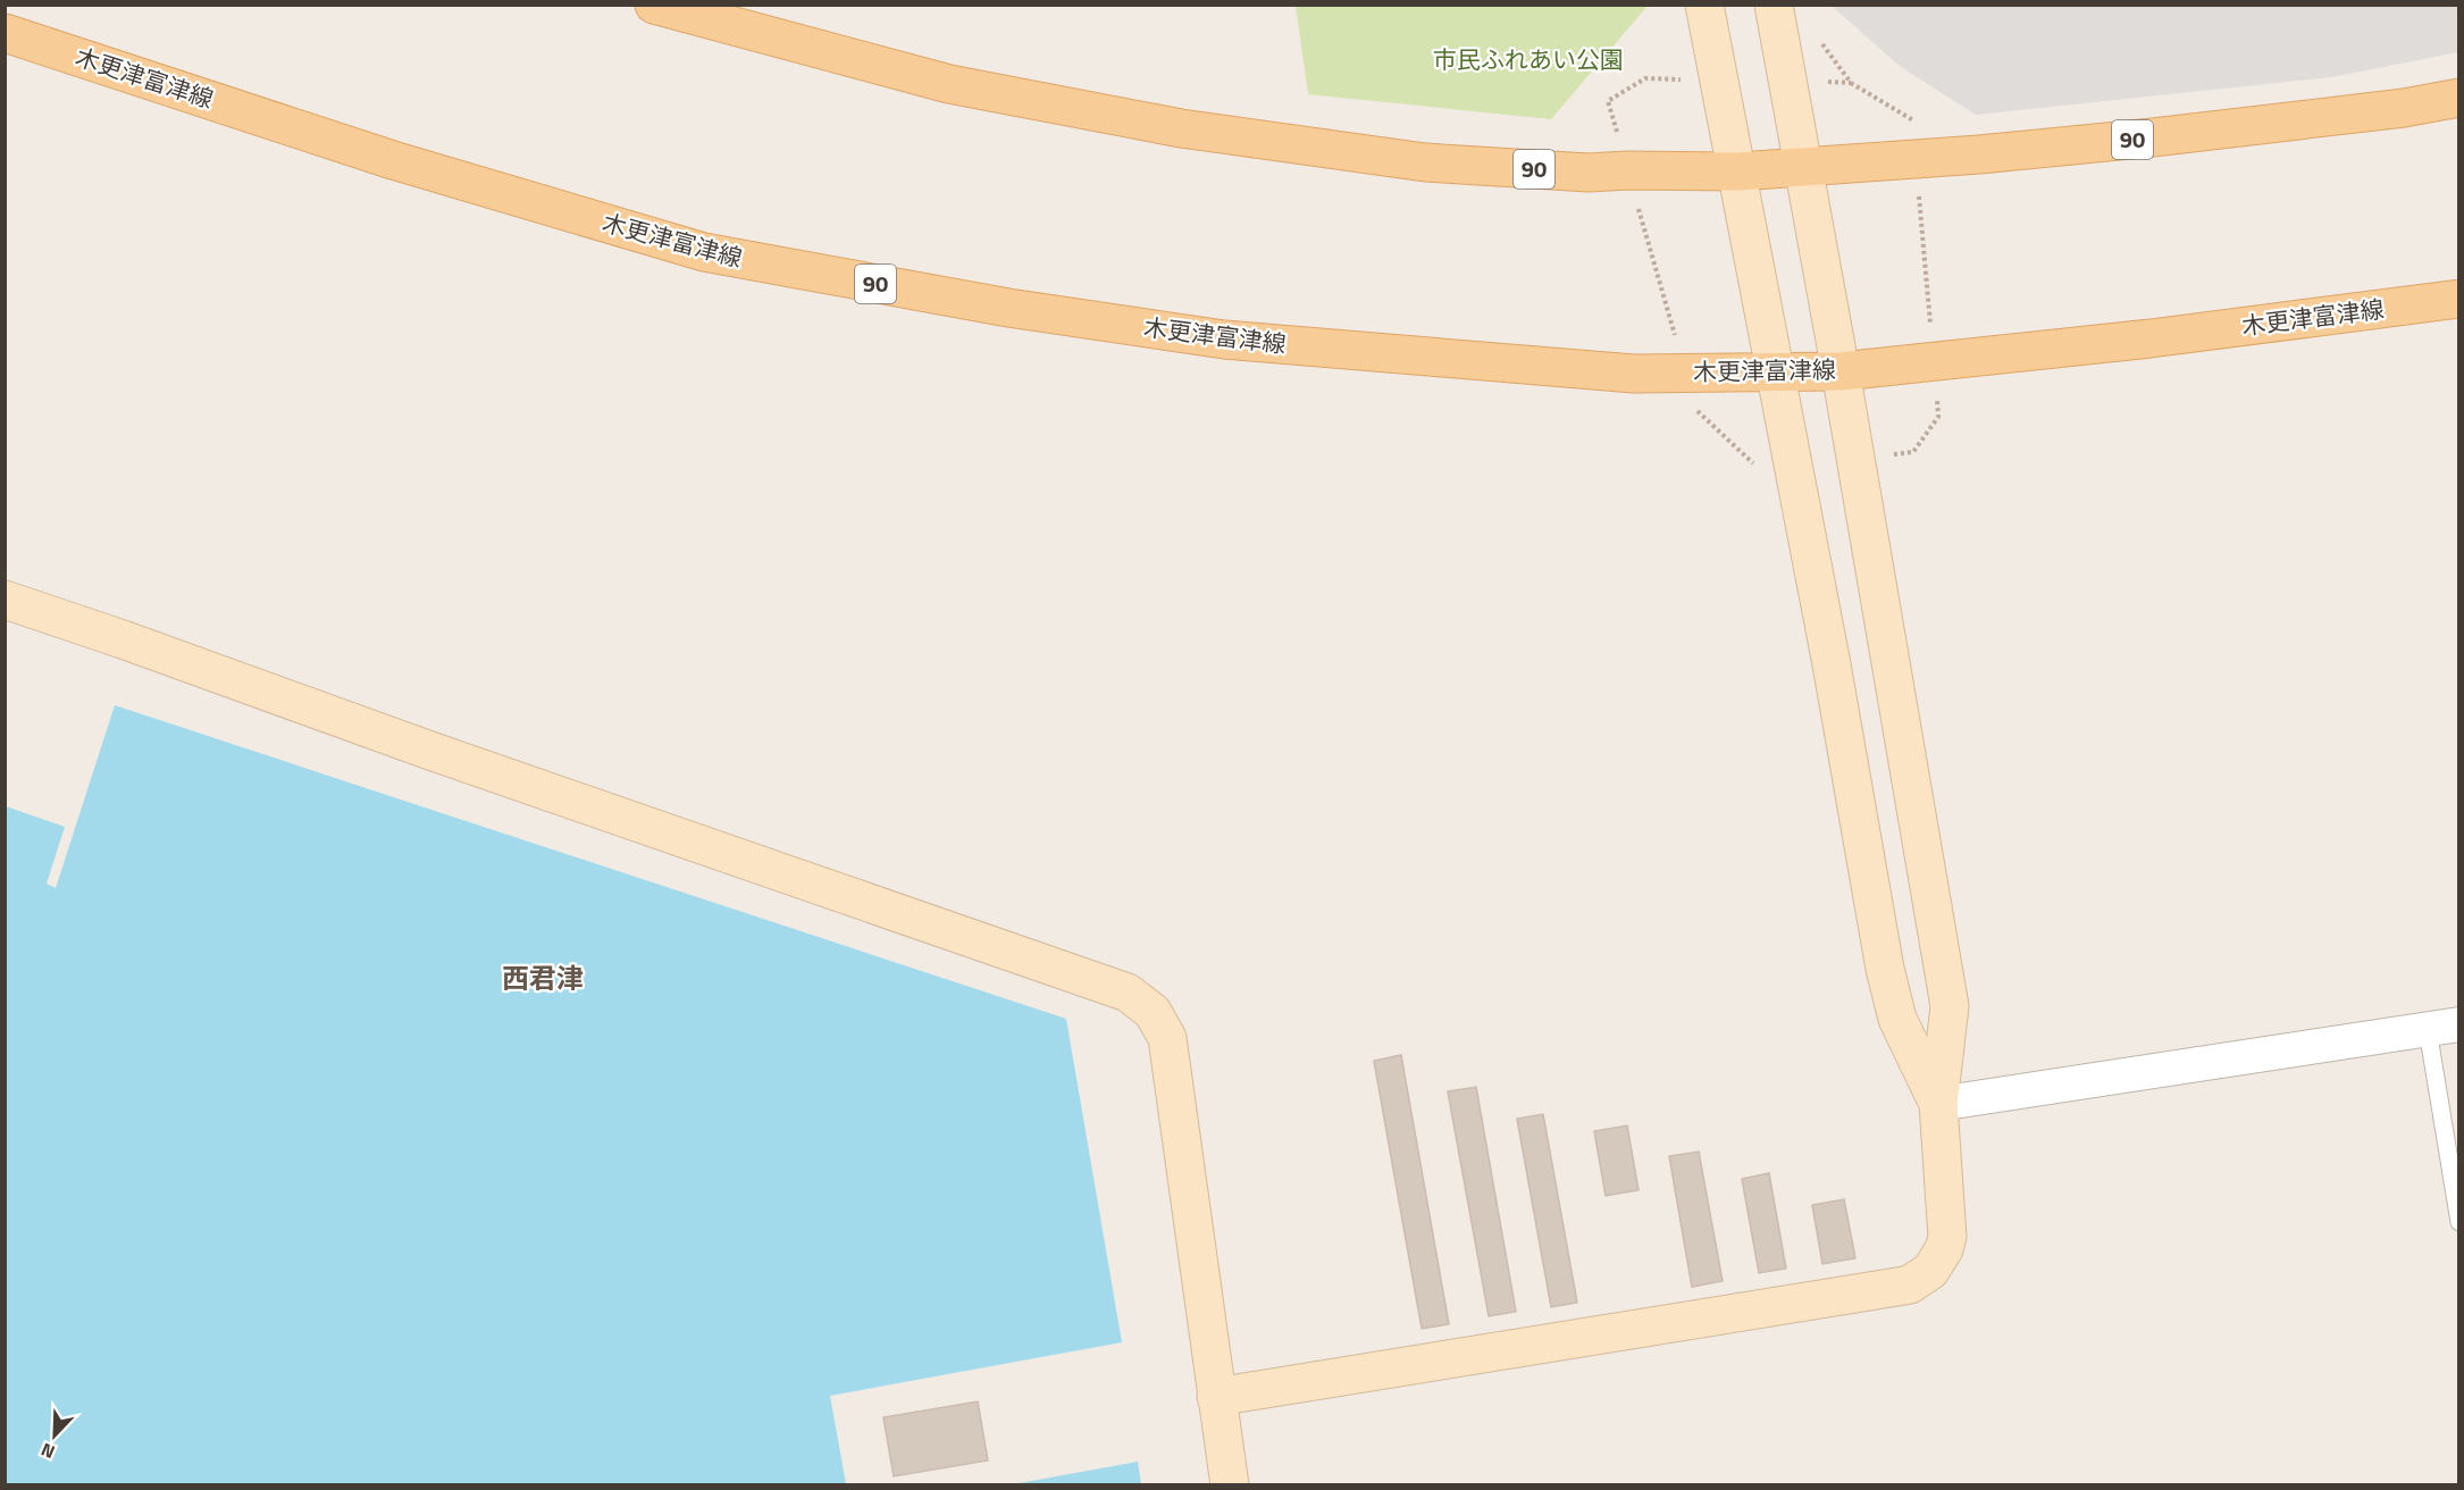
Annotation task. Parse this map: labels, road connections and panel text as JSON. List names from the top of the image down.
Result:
{
  "streets": {
    "main road": ["木更津富津線", "90"]
  },
  "districts": ["西君津"],
  "parks": ["市民ふれあい公園"],
  "north": "bottom left"
}
